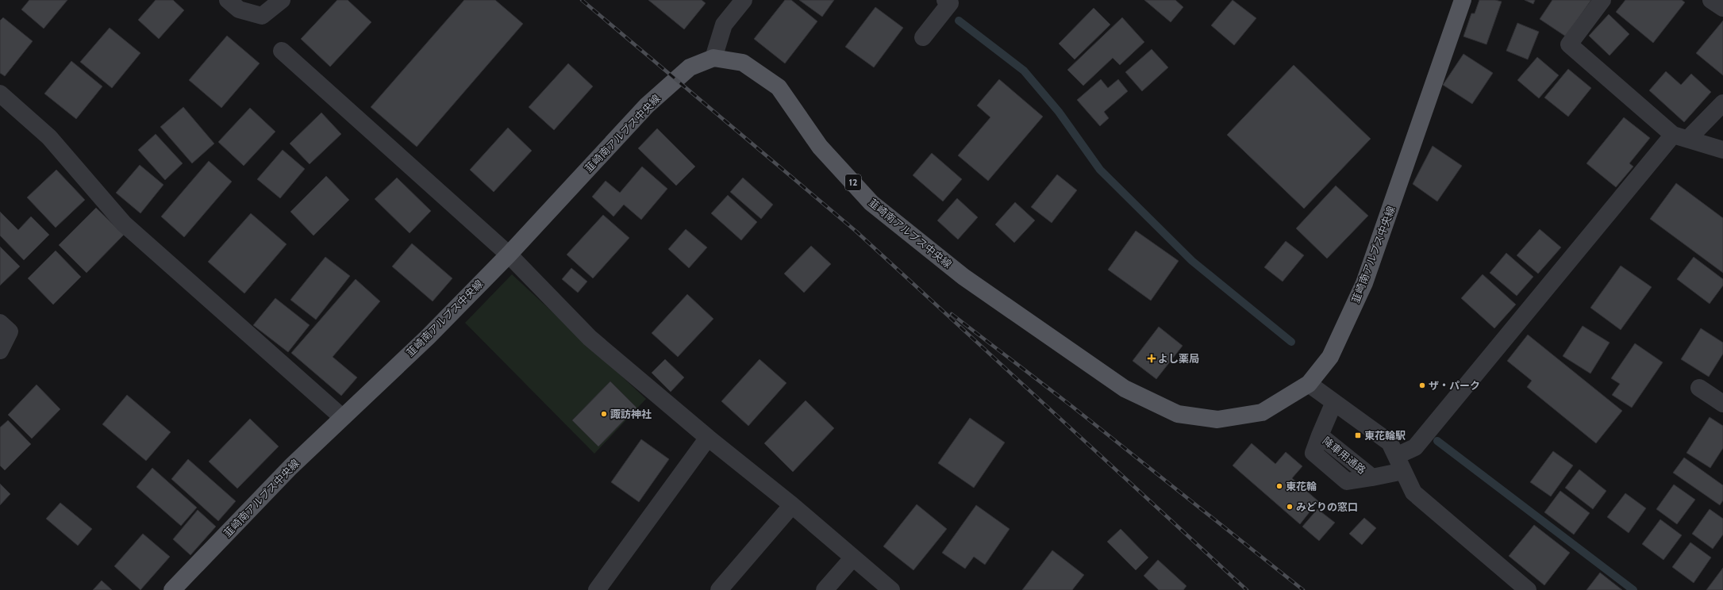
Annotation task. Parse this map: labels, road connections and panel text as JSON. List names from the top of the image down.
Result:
{
  "streets": {
    "main road": ["韮崎南アルプス中央線", "12"],
    "street": ["降車用通路"]
  },
  "places": {
    "health": ["よし薬局"],
    "other": [
      "ザ・パーク",
      "諏訪神社",
      "東花輪",
      "みどりの窓口"
    ],
    "transit": ["東花輪駅"]
  }
}
